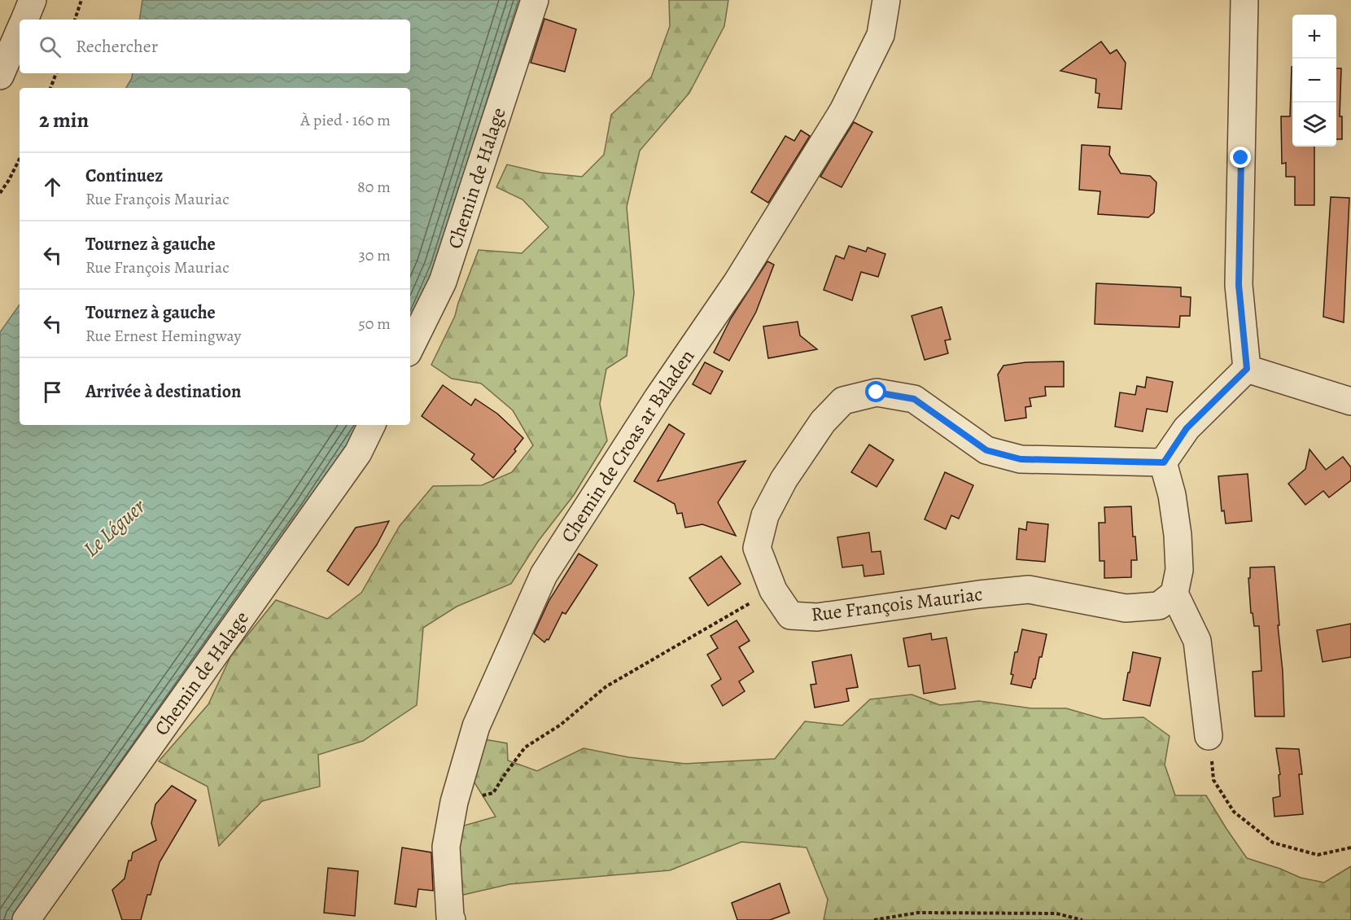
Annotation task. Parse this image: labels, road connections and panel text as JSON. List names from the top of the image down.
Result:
{
  "streets": {
    "street": ["Chemin de Halage", "Chemin de Croas ar Baladen", "Rue François Mauriac"]
  },
  "water": ["Le Léguer"],
  "page": {
    "map_buttons": ["+", "−"],
    "search": "Rechercher",
    "heading": ["2 min", "À pied · 160 m"],
    "list": [
      ["Continuez", "Rue François Mauriac", "80 m"],
      ["Tournez à gauche", "Rue François Mauriac", "30 m"],
      ["Tournez à gauche", "Rue Ernest Hemingway", "50 m"],
      "Arrivée à destination"
    ]
  }
}
